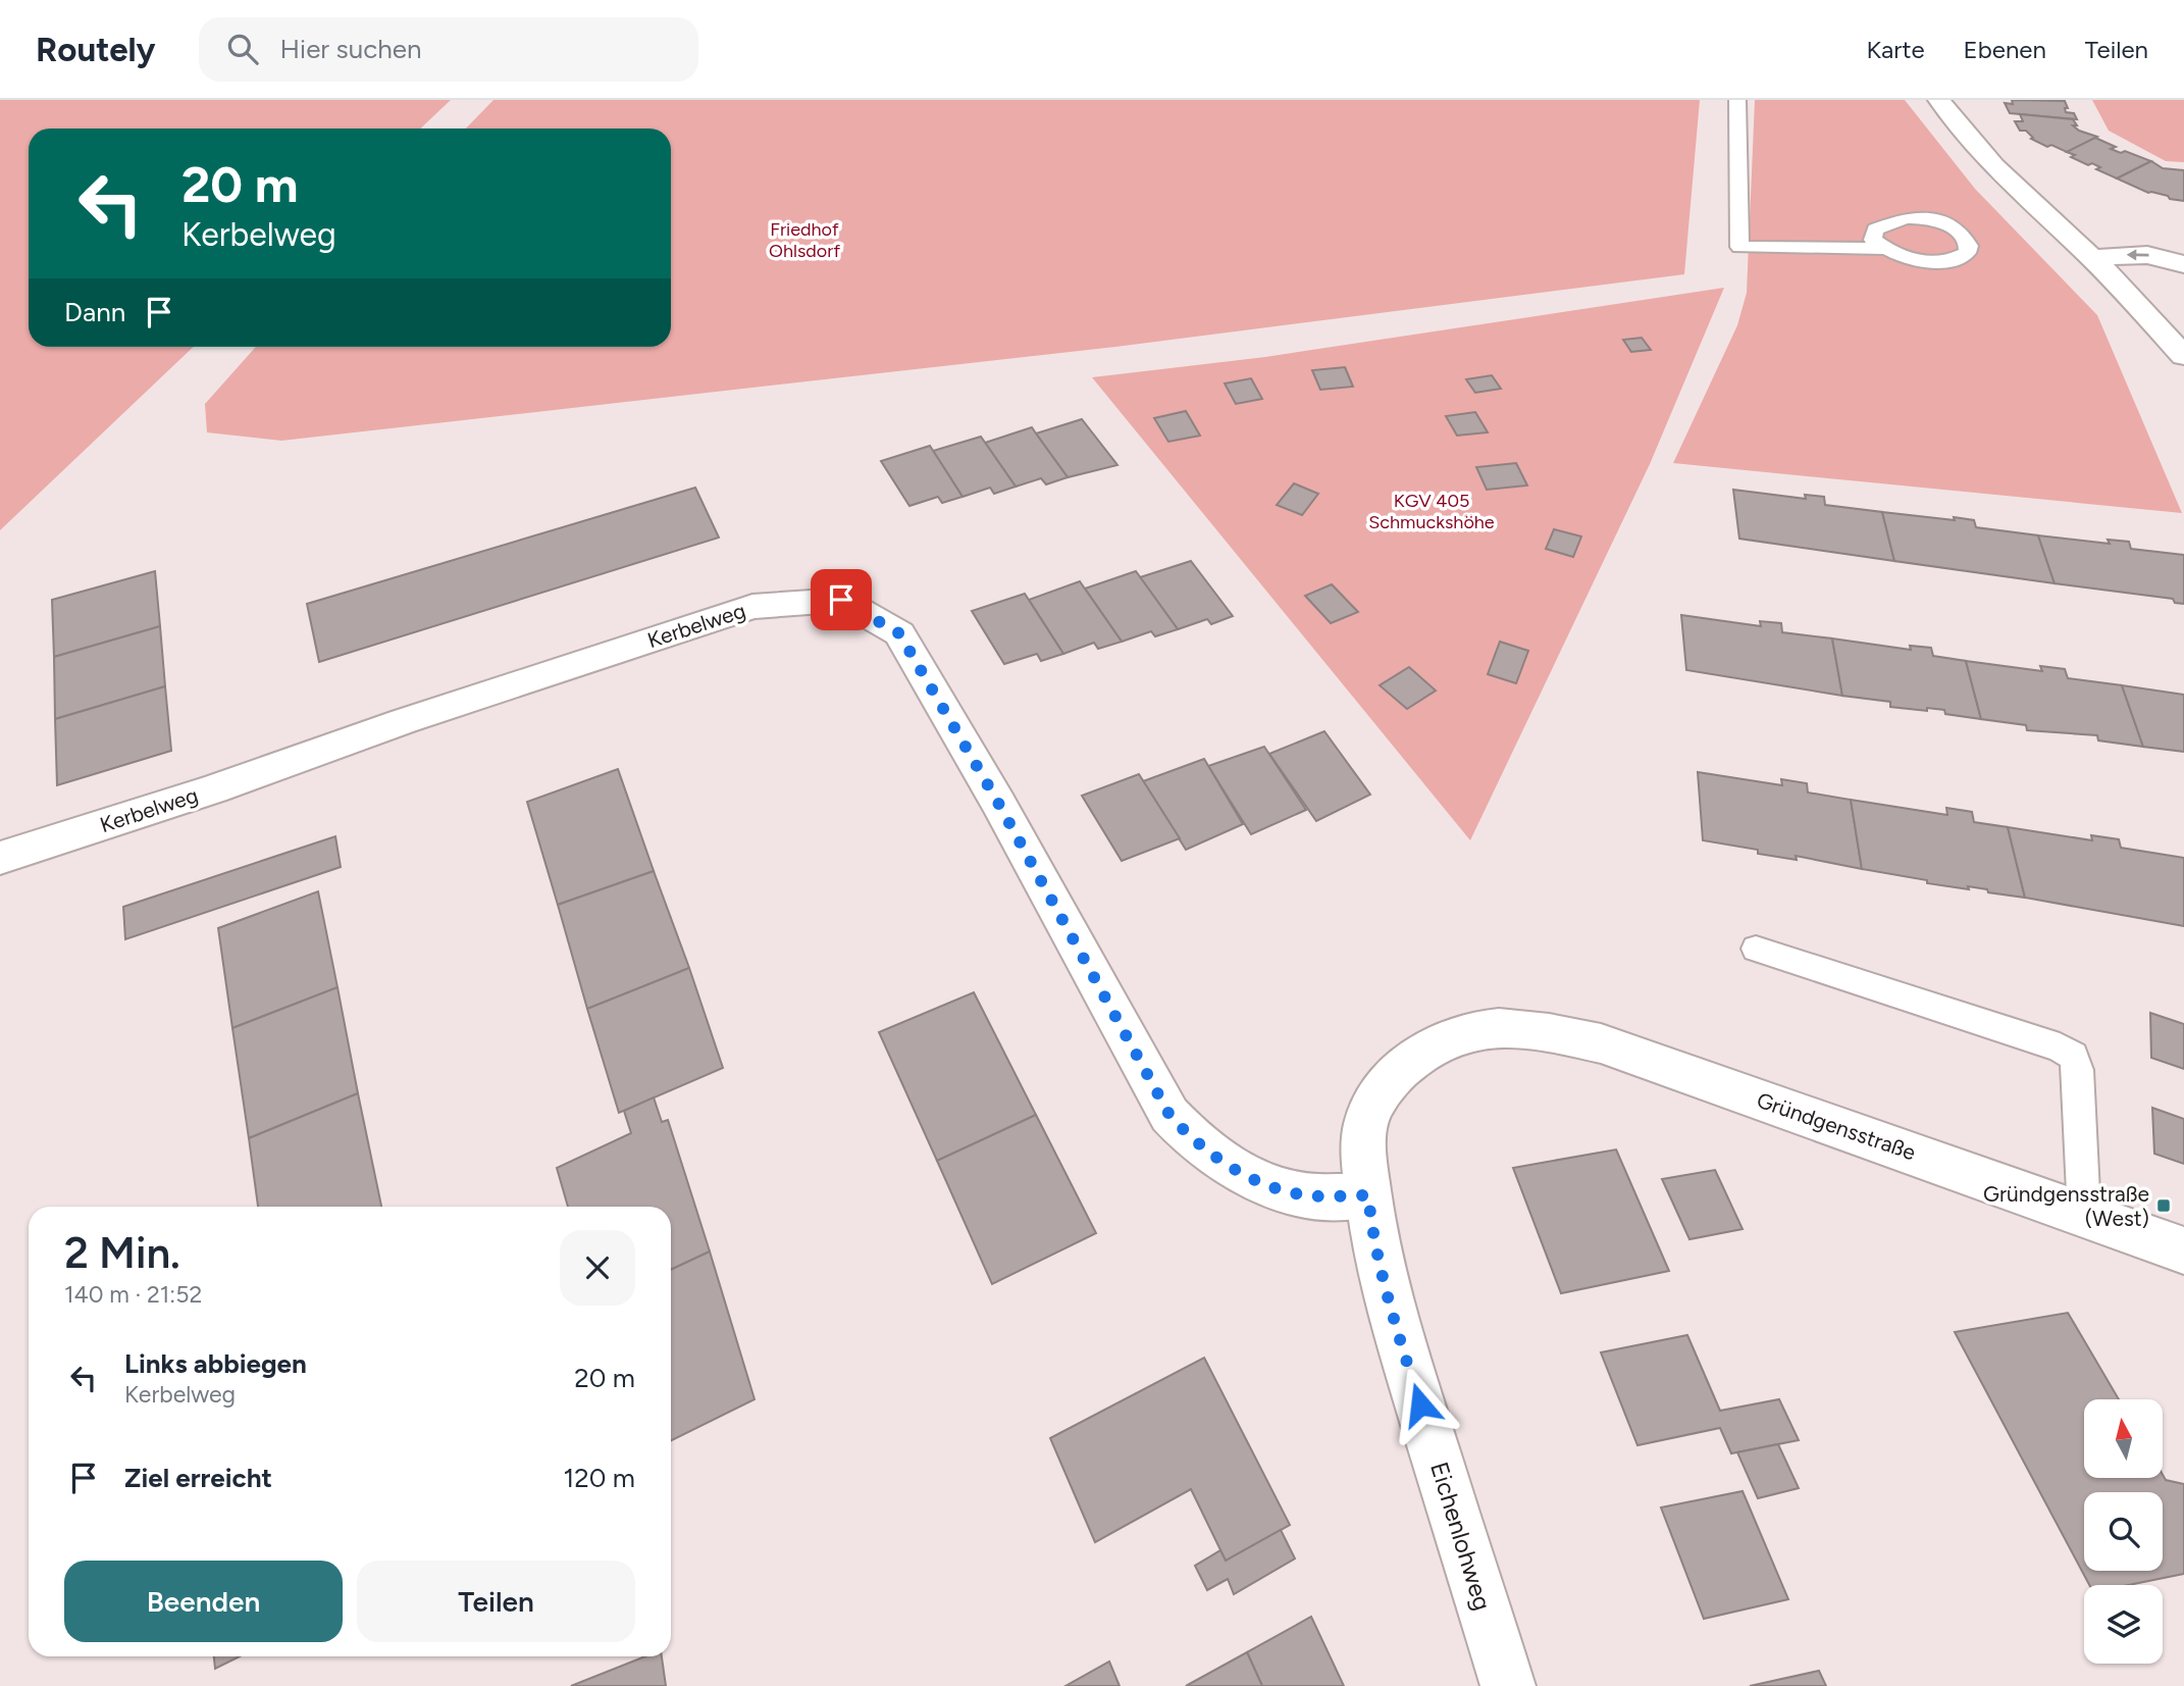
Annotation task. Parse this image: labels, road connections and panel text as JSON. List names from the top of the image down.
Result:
{
  "streets": {
    "street": ["Kerbelweg", "Gründgensstraße", "Eichenlohweg"]
  },
  "crossings": [
    ["Kerbelweg", "Eichenlohweg"],
    ["Gründgensstraße", "Eichenlohweg"]
  ],
  "parks": ["Friedhof Ohlsdorf", "KGV 405 Schmuckshöhe"],
  "places": {
    "transit": ["Gründgensstraße (West)"]
  },
  "north": "top",
  "page": {
    "header": "Routely",
    "search": "Hier suchen",
    "nav": ["Karte", "Ebenen", "Teilen"],
    "turn": ["20 m", "Kerbelweg"],
    "then": "Dann",
    "heading": ["2 Min.", "140 m · 21:52"],
    "list": [
      {
        "name": "Links abbiegen",
        "note": "Kerbelweg",
        "value": "20 m"
      },
      {
        "name": "Ziel erreicht",
        "value": "120 m"
      }
    ],
    "buttons": ["Beenden", "Teilen"]
  }
}
